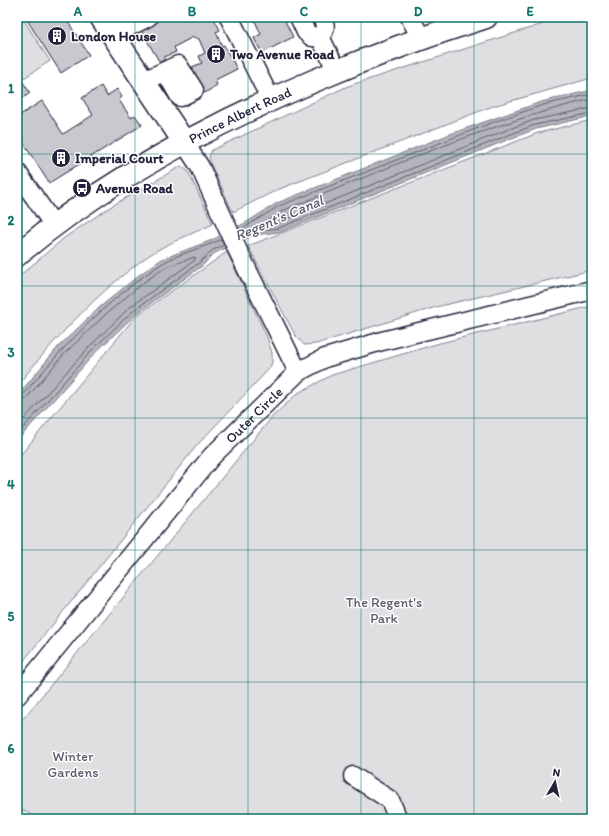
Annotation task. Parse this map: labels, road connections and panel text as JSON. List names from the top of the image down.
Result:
{
  "streets": {
    "main road": ["Prince Albert Road"],
    "street": ["Outer Circle"]
  },
  "water": ["Regent's Canal"],
  "parks": ["The Regent's Park", "Winter Gardens"],
  "places": {
    "building": ["London House", "Two Avenue Road", "Imperial Court"],
    "bus stop": ["Avenue Road"]
  },
  "north": "top",
  "grid": {
    "columns": [
      "A",
      "B",
      "C",
      "D",
      "E"
    ],
    "rows": [
      "1",
      "2",
      "3",
      "4",
      "5",
      "6"
    ]
  }
}
